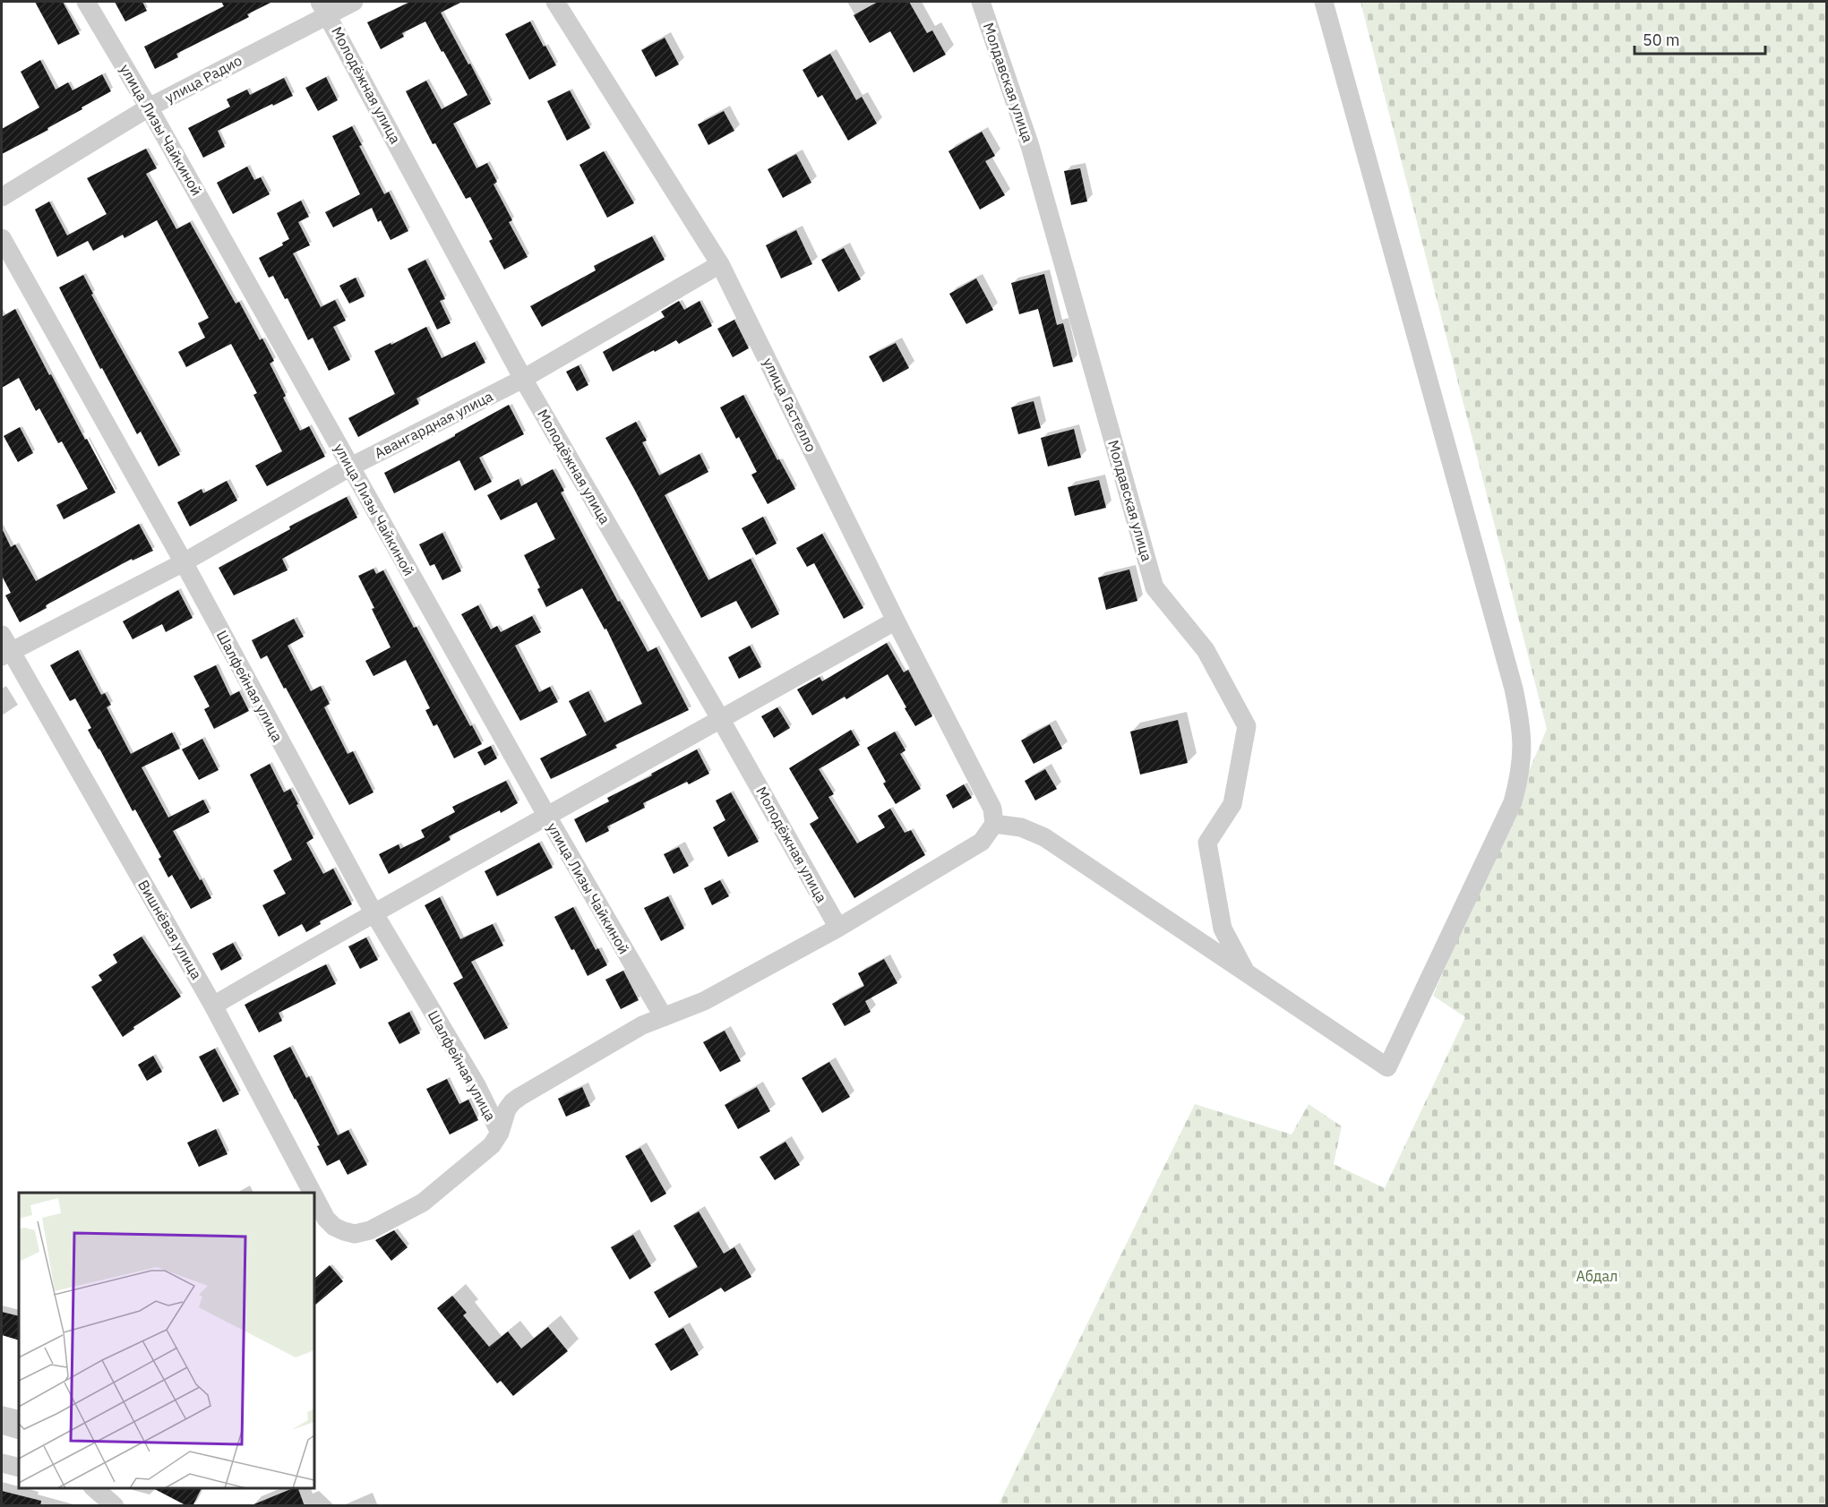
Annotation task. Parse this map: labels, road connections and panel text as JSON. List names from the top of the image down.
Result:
{
  "streets": {
    "street": [
      "улица Радио",
      "Молдавская улица",
      "Молодёжная улица",
      "улица Лизы Чайкиной",
      "улица Гастелло",
      "Авангардная улица",
      "Шалфейная улица",
      "Вишнёвая улица"
    ]
  },
  "crossings": [
    ["улица Радио", "Молодёжная улица"],
    ["улица Радио", "улица Лизы Чайкиной"],
    ["Молодёжная улица", "Авангардная улица"],
    ["улица Лизы Чайкиной", "Авангардная улица"],
    ["улица Гастелло", "Авангардная улица"],
    ["Авангардная улица", "Шалфейная улица"],
    ["Авангардная улица", "Вишнёвая улица"],
    ["Шалфейная улица", "Вишнёвая улица"]
  ],
  "parks": ["Абдал"],
  "scale_bar": "50 m"
}
